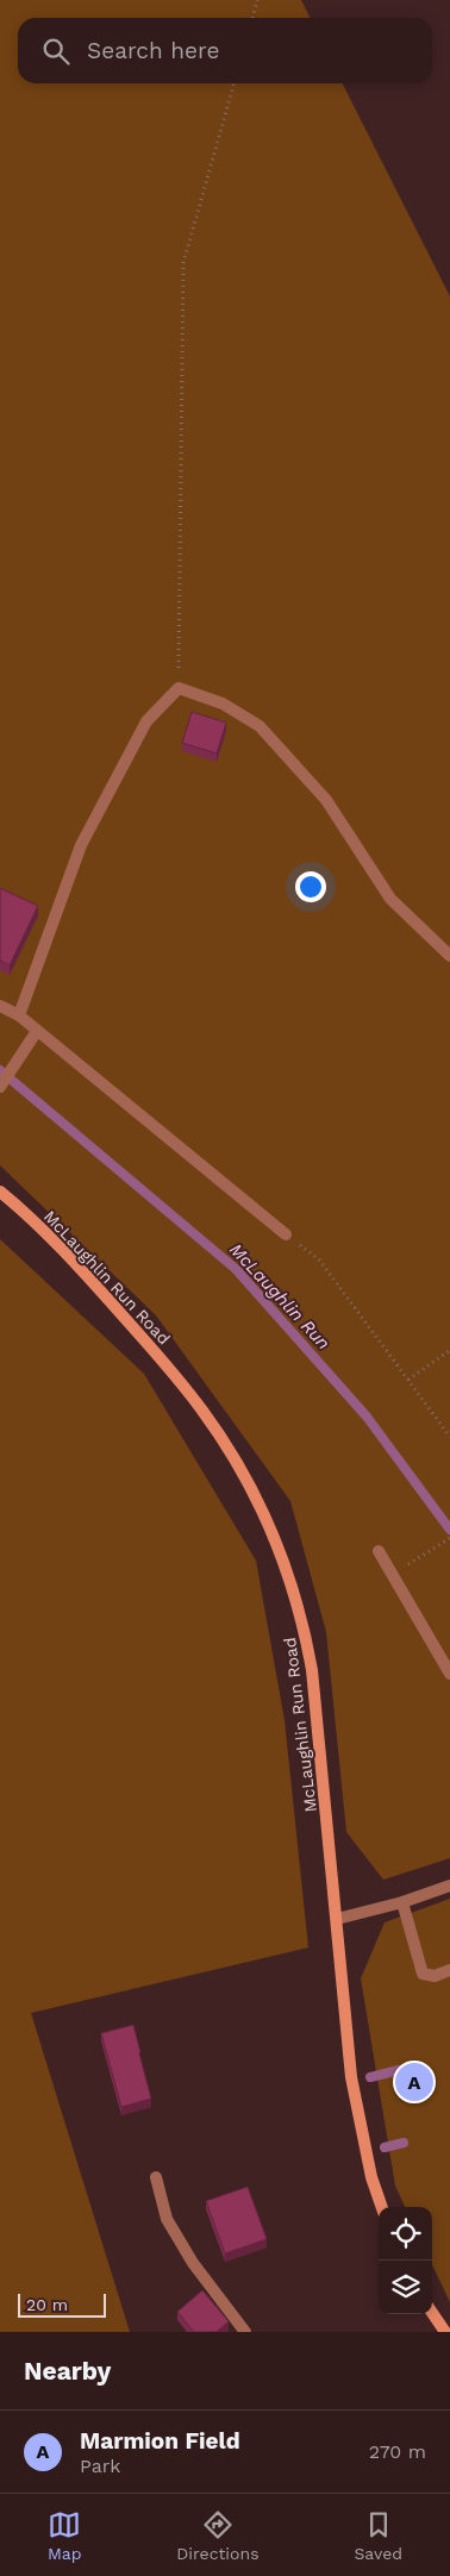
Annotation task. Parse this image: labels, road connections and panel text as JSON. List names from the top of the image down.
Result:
{
  "streets": {
    "main road": ["McLaughlin Run Road"]
  },
  "water": ["McLaughlin Run"],
  "scale_bar": "20 m",
  "page": {
    "search": "Search here",
    "pins": "A",
    "scale": "20 m",
    "heading": "Nearby",
    "list": [
      {
        "mark": "A",
        "name": "Marmion Field",
        "note": "Park",
        "value": "270 m"
      }
    ],
    "nav": ["Map", "Directions", "Saved"]
  }
}
